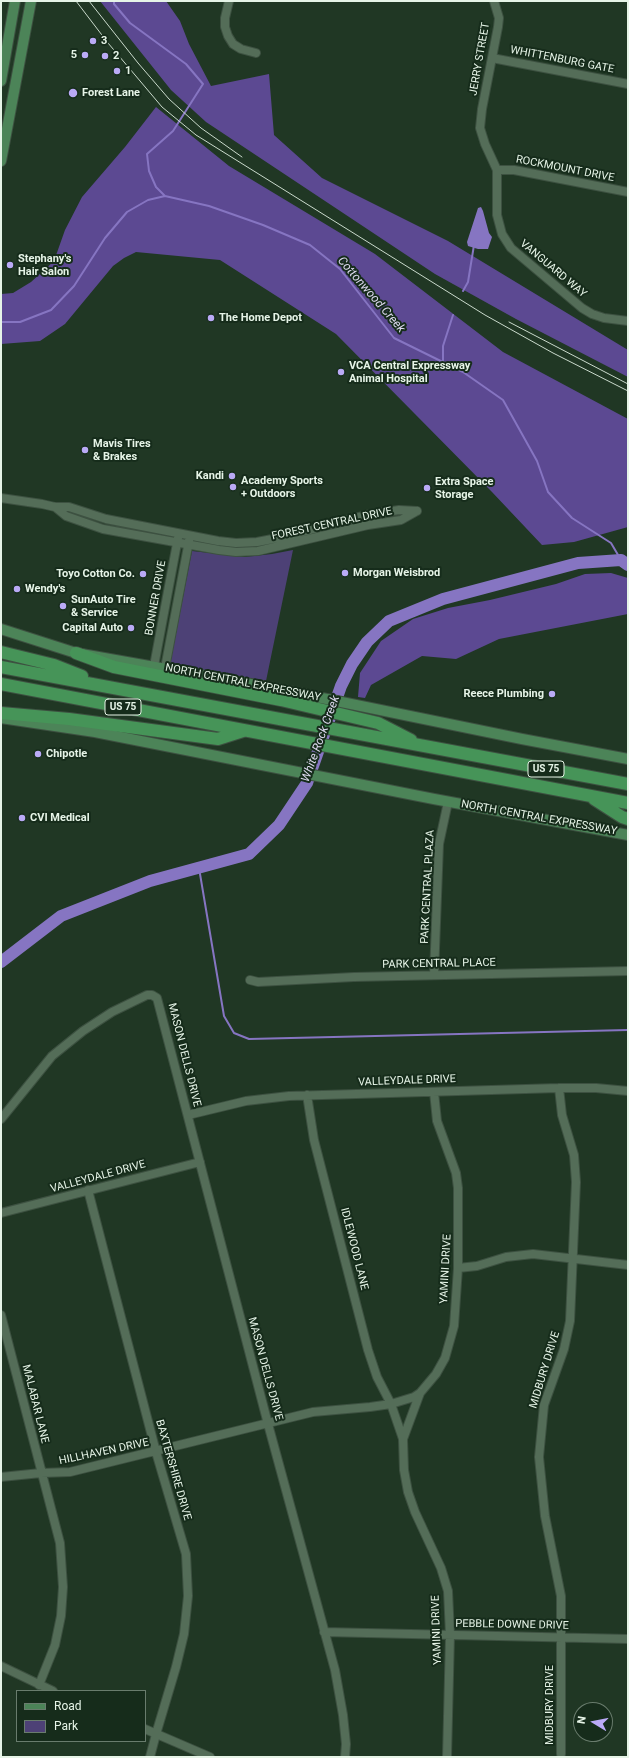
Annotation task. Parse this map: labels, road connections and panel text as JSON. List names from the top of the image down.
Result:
{
  "streets": {
    "highway": ["US 75"],
    "main road": ["NORTH CENTRAL EXPRESSWAY"],
    "street": [
      "JERRY STREET",
      "WHITTENBURG GATE",
      "ROCKMOUNT DRIVE",
      "VANGUARD WAY",
      "FOREST CENTRAL DRIVE",
      "BONNER DRIVE",
      "PARK CENTRAL PLAZA",
      "PARK CENTRAL PLACE",
      "MASON DELLS DRIVE",
      "VALLEYDALE DRIVE",
      "IDLEWOOD LANE",
      "YAMINI DRIVE",
      "MIDBURY DRIVE",
      "MALABAR LANE",
      "HILLHAVEN DRIVE",
      "BAXTERSHIRE DRIVE",
      "PEBBLE DOWNE DRIVE"
    ]
  },
  "crossings": [
    ["JERRY STREET", "WHITTENBURG GATE"],
    ["JERRY STREET", "VANGUARD WAY"],
    ["ROCKMOUNT DRIVE", "VANGUARD WAY"],
    ["FOREST CENTRAL DRIVE", "BONNER DRIVE"],
    ["BONNER DRIVE", "NORTH CENTRAL EXPRESSWAY"],
    ["NORTH CENTRAL EXPRESSWAY", "PARK CENTRAL PLAZA"],
    ["PARK CENTRAL PLAZA", "PARK CENTRAL PLACE"],
    ["MASON DELLS DRIVE", "VALLEYDALE DRIVE"],
    ["MASON DELLS DRIVE", "HILLHAVEN DRIVE"],
    ["MASON DELLS DRIVE", "PEBBLE DOWNE DRIVE"],
    ["VALLEYDALE DRIVE", "IDLEWOOD LANE"],
    ["VALLEYDALE DRIVE", "YAMINI DRIVE"],
    ["VALLEYDALE DRIVE", "MIDBURY DRIVE"],
    ["VALLEYDALE DRIVE", "BAXTERSHIRE DRIVE"],
    ["IDLEWOOD LANE", "YAMINI DRIVE"],
    ["IDLEWOOD LANE", "HILLHAVEN DRIVE"],
    ["YAMINI DRIVE", "HILLHAVEN DRIVE"],
    ["YAMINI DRIVE", "PEBBLE DOWNE DRIVE"],
    ["MIDBURY DRIVE", "PEBBLE DOWNE DRIVE"],
    ["MALABAR LANE", "HILLHAVEN DRIVE"],
    ["HILLHAVEN DRIVE", "BAXTERSHIRE DRIVE"]
  ],
  "water": ["Cottonwood Creek", "White Rock Creek"],
  "places": [
    "3",
    "5",
    "2",
    "1",
    "Forest Lane",
    "Stephany's Hair Salon",
    "The Home Depot",
    "VCA Central Expressway Animal Hospital",
    "Mavis Tires & Brakes",
    "Kandi",
    "Academy Sports + Outdoors",
    "Extra Space Storage",
    "Morgan Weisbrod",
    "Toyo Cotton Co.",
    "Wendy's",
    "SunAuto Tire & Service",
    "Capital Auto",
    "Reece Plumbing",
    "Chipotle",
    "CVI Medical"
  ],
  "legend": ["Road", "Park"],
  "north": "left"
}
